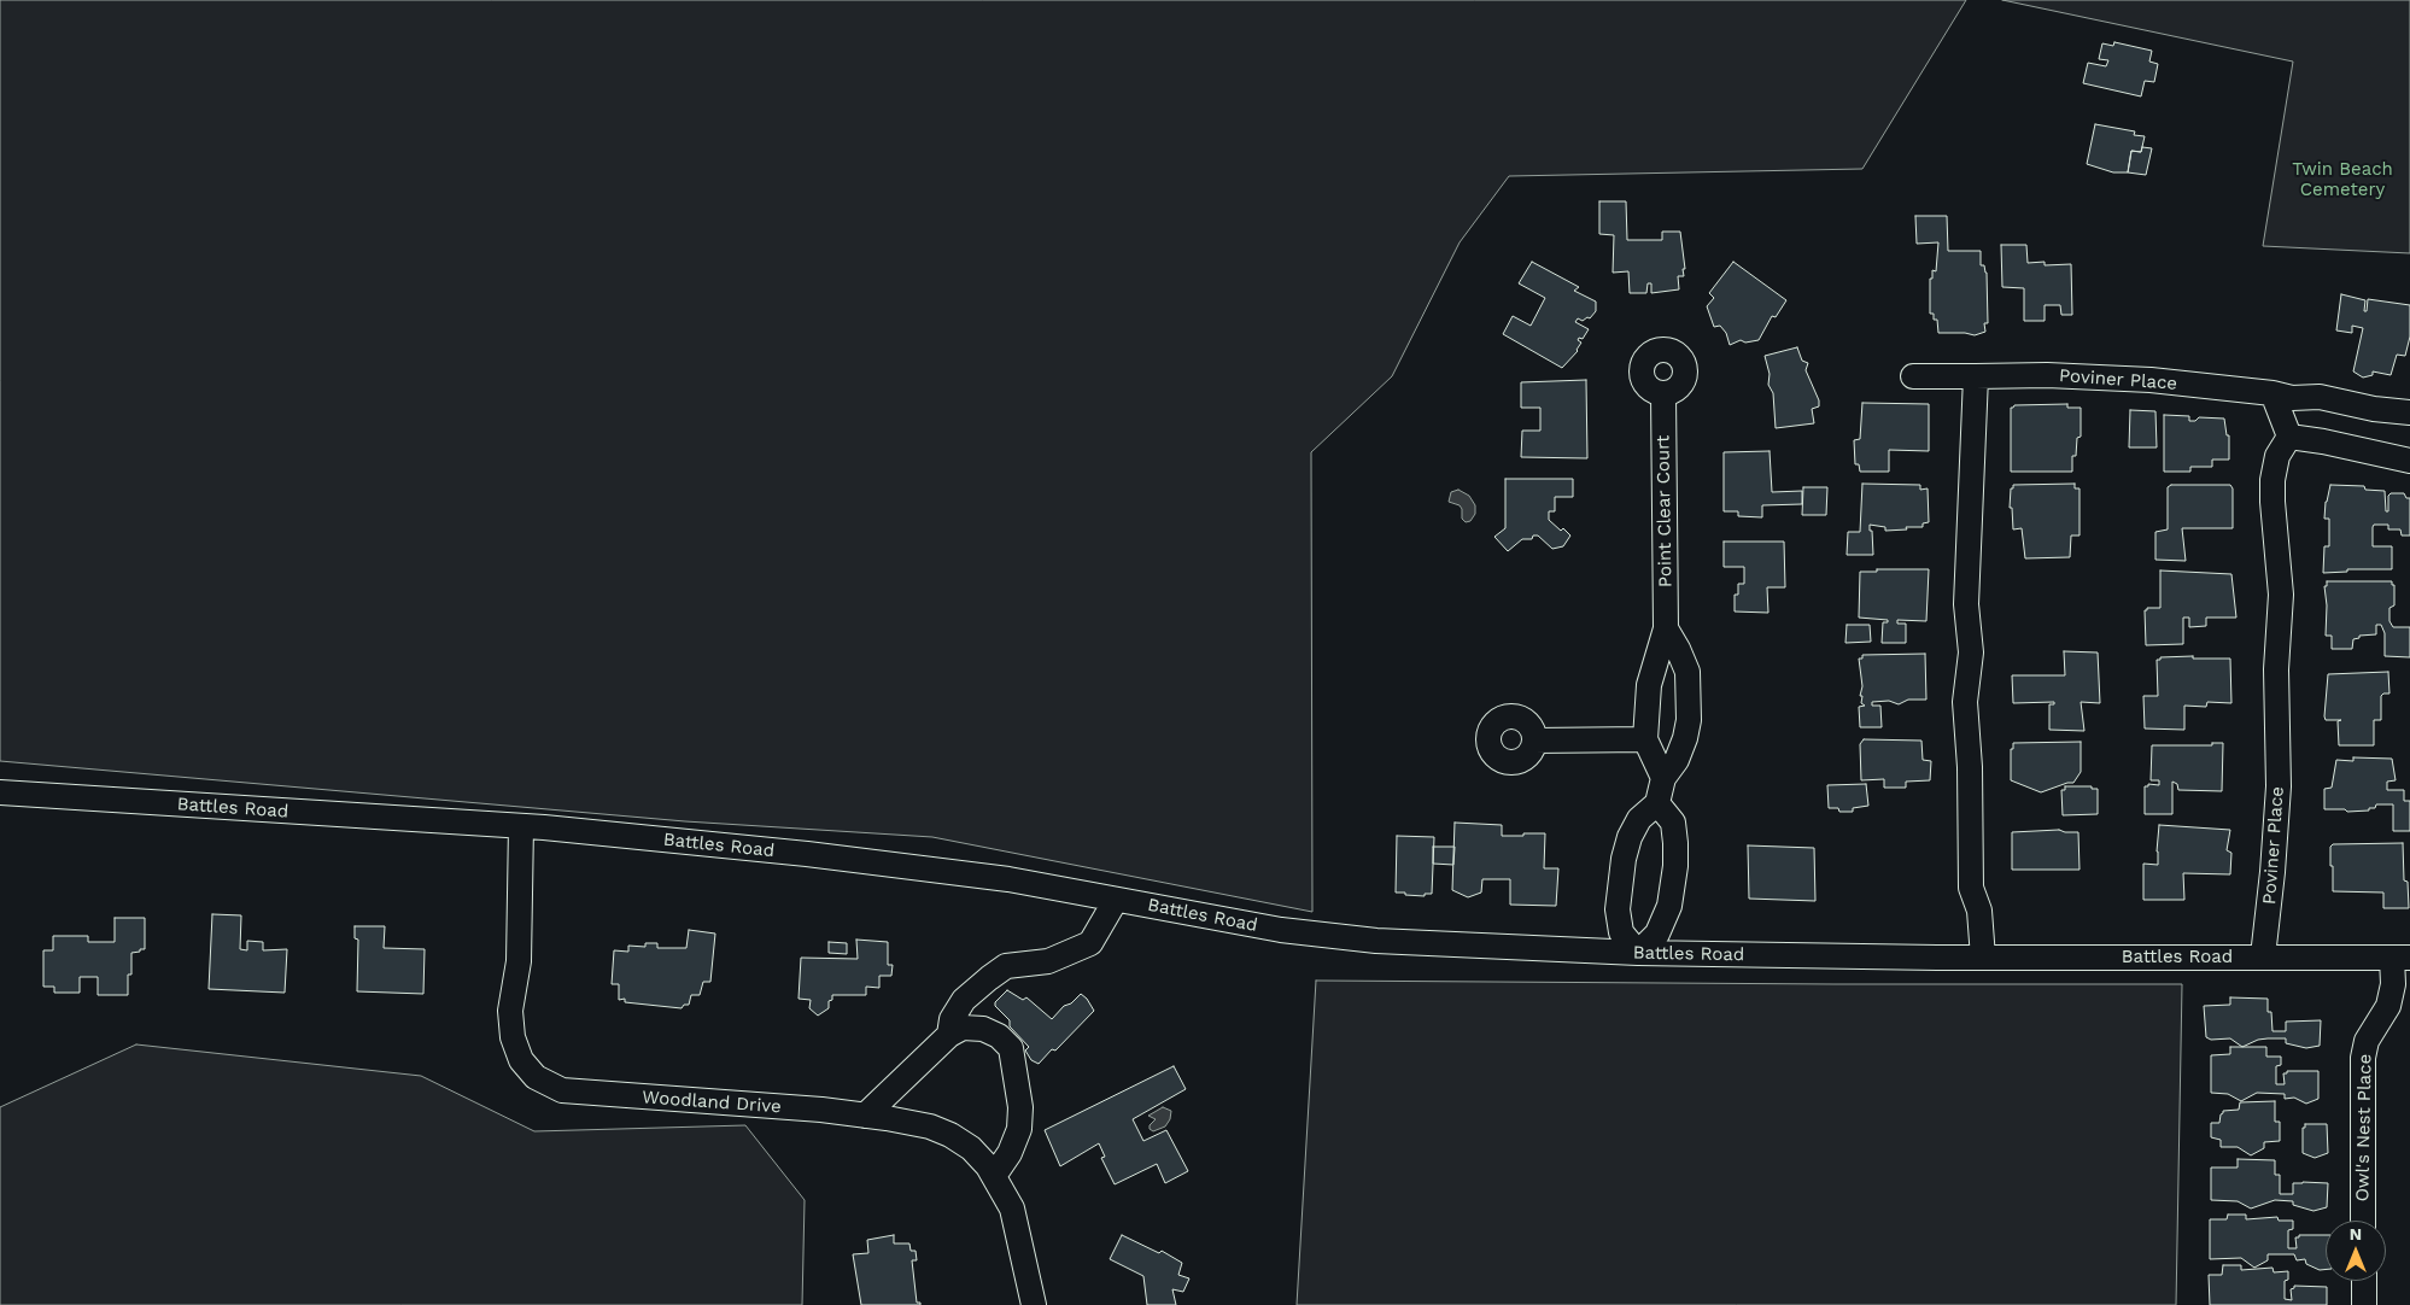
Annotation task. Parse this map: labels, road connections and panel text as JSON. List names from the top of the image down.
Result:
{
  "streets": {
    "street": [
      "Poviner Place",
      "Point Clear Court",
      "Battles Road",
      "Woodland Drive",
      "Owl's Nest Place"
    ]
  },
  "crossings": [
    ["Poviner Place", "Battles Road"],
    ["Battles Road", "Woodland Drive"],
    ["Battles Road", "Owl's Nest Place"]
  ],
  "parks": ["Twin Beach Cemetery"],
  "north": "top"
}
